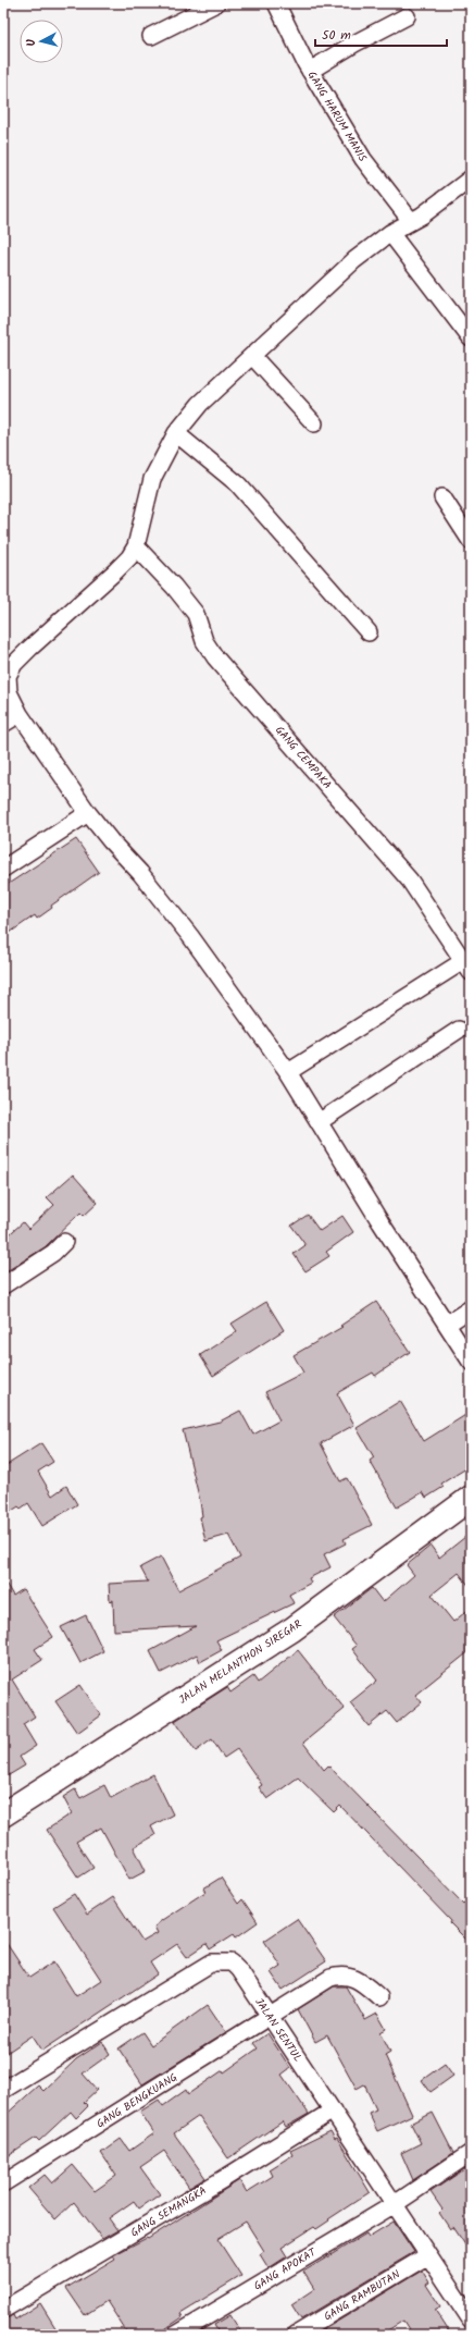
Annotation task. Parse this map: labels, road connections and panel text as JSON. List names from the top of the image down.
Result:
{
  "streets": {
    "main road": ["JALAN MELANTHON SIREGAR"],
    "street": [
      "GANG HARUM MANIS",
      "GANG CEMPAKA",
      "JALAN SENTUL",
      "GANG BENGKUANG",
      "GANG SEMANGKA",
      "GANG APOKAT",
      "GANG RAMBUTAN"
    ]
  },
  "crossings": [
    ["JALAN SENTUL", "GANG BENGKUANG"],
    ["JALAN SENTUL", "GANG SEMANGKA"],
    ["JALAN SENTUL", "GANG APOKAT"],
    ["JALAN SENTUL", "GANG RAMBUTAN"]
  ],
  "scale_bar": "50 m",
  "north": "left"
}
